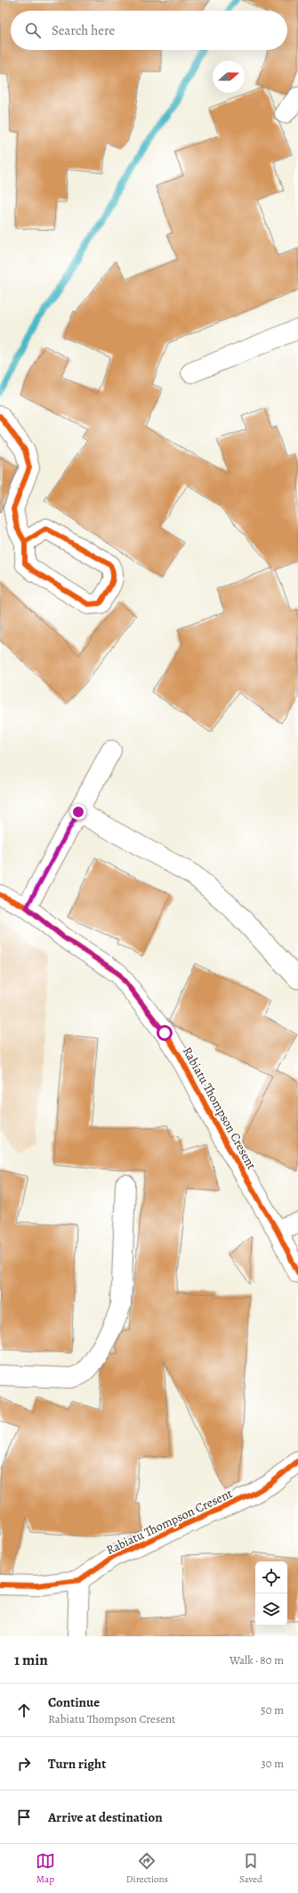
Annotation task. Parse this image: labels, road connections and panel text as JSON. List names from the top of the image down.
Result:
{
  "streets": {
    "street": ["Rabiatu Thompson Cresent"]
  },
  "north": "right",
  "page": {
    "search": "Search here",
    "heading": ["1 min", "Walk · 80 m"],
    "list": [
      ["Continue", "Rabiatu Thompson Cresent", "50 m"],
      ["Turn right", "30 m"],
      "Arrive at destination"
    ],
    "nav": ["Map", "Directions", "Saved"]
  }
}
